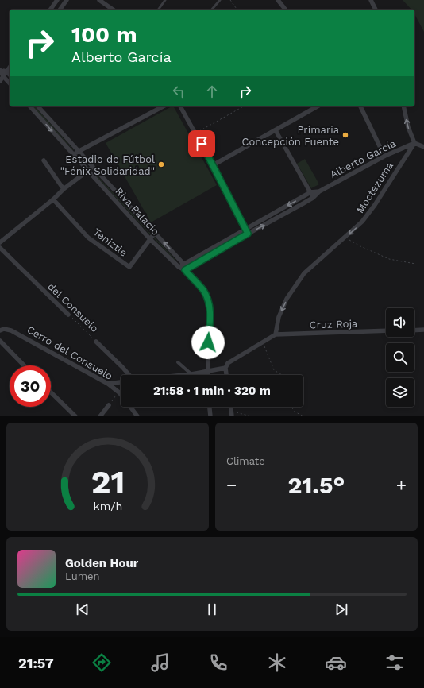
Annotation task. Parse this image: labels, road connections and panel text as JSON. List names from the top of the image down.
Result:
{
  "streets": {
    "street": [
      "Alberto García",
      "Moctezuma",
      "Riva Palacio",
      "Teniztle",
      "del Consuelo",
      "Cruz Roja",
      "Cerro del Consuelo"
    ]
  },
  "crossings": [
    ["Alberto García", "Moctezuma"],
    ["Alberto García", "Riva Palacio"],
    ["Moctezuma", "Cruz Roja"],
    ["Riva Palacio", "Teniztle"]
  ],
  "one_way": ["Moctezuma"],
  "places": ["Primaria Concepción Fuente", "Estadio de Fútbol \"Fénix Solidaridad\""],
  "page": {
    "turn": ["100 m", "Alberto García"],
    "limit": "30",
    "trip": "21:58 · 1 min · 320 m",
    "tile": "Climate",
    "heat": ["−", "21.5°", "+"],
    "song": ["Golden Hour", "Lumen"],
    "tabs": "21:57",
    "gauge": ["21", "km/h"]
  }
}
